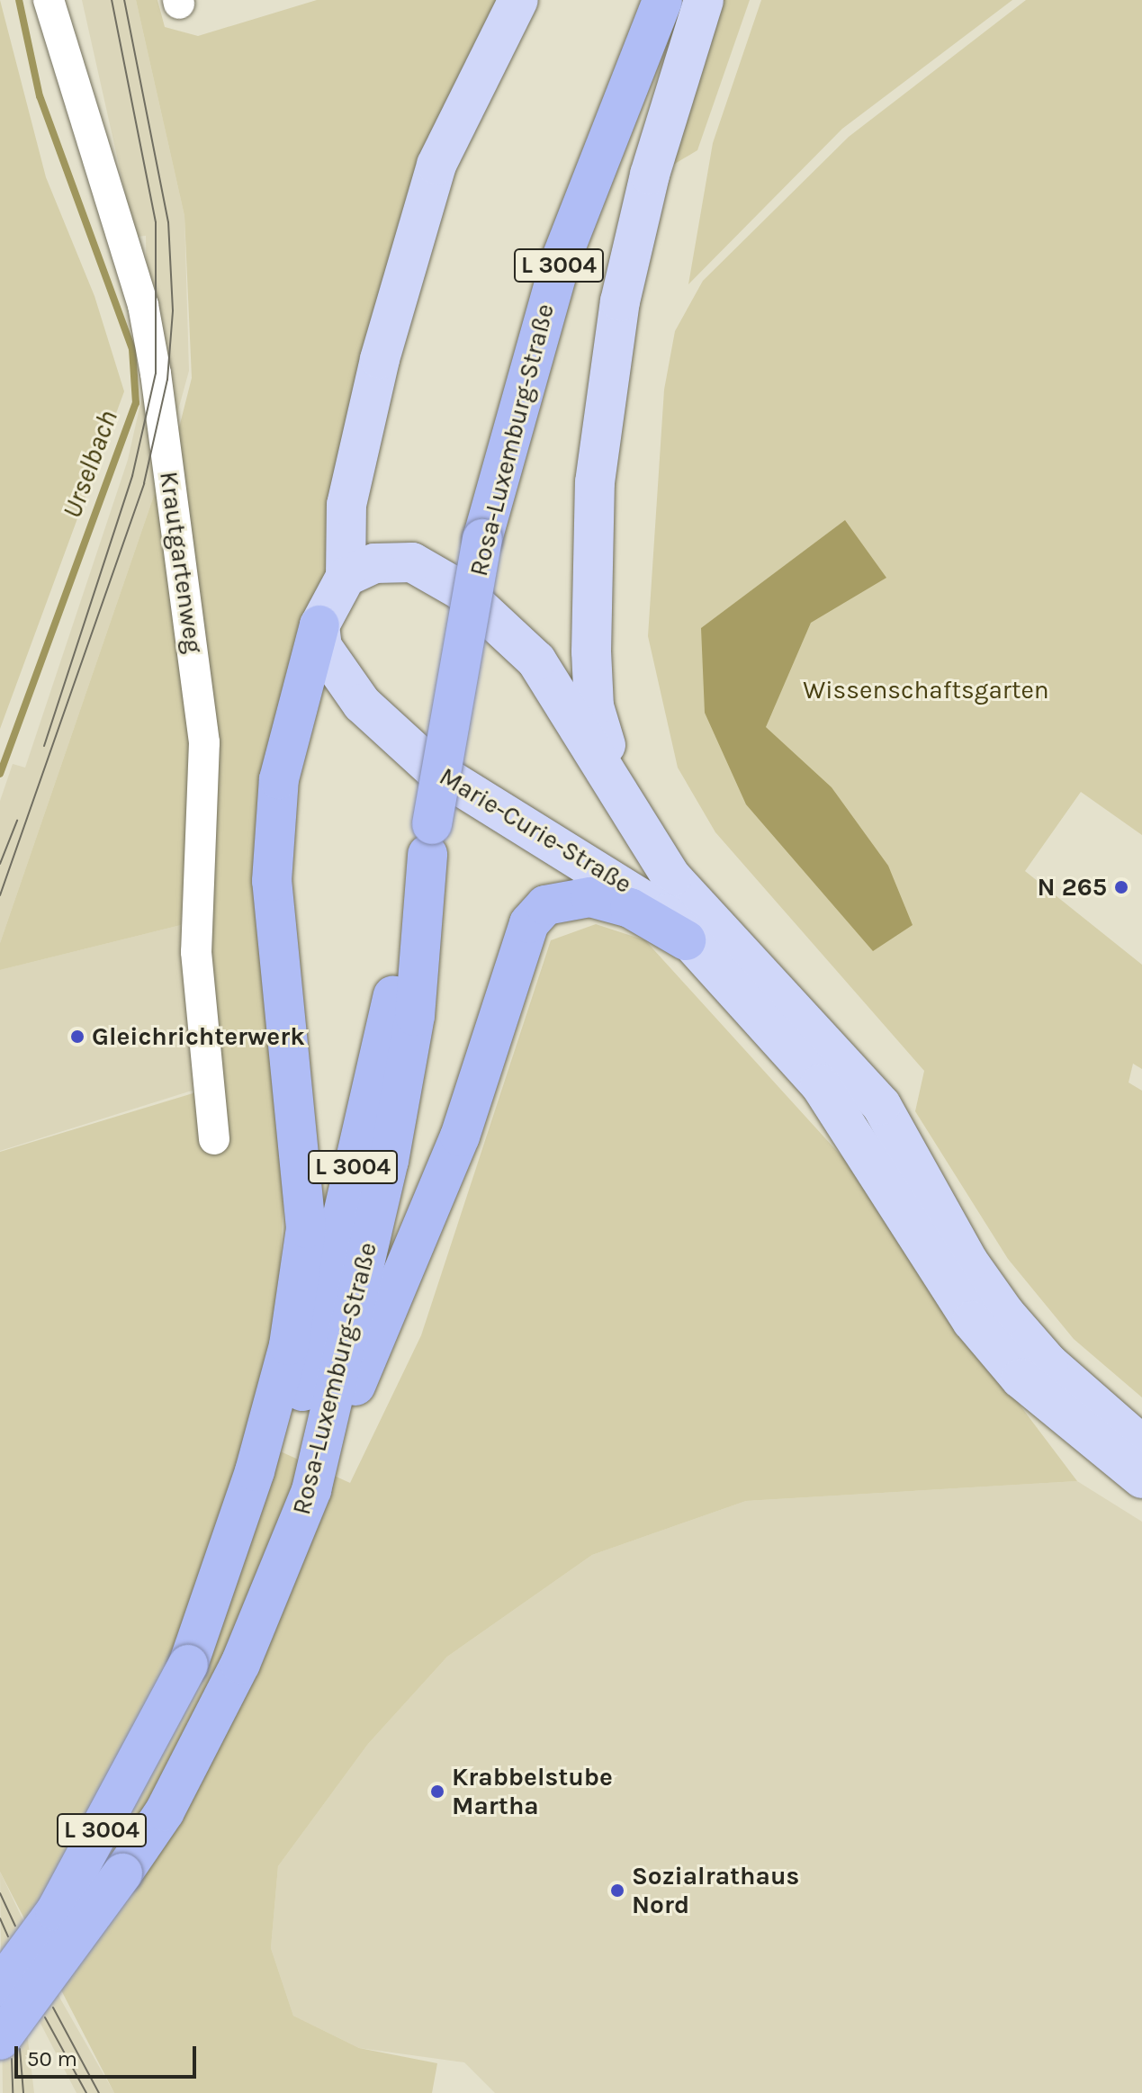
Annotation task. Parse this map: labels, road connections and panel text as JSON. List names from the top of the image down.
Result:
{
  "streets": {
    "highway": ["L 3004", "Rosa-Luxemburg-Straße"],
    "main road": ["Marie-Curie-Straße"],
    "street": ["Krautgartenweg"]
  },
  "crossings": [
    ["L 3004", "Rosa-Luxemburg-Straße"]
  ],
  "water": ["Urselbach"],
  "parks": ["Wissenschaftsgarten"],
  "places": [
    "N 265",
    "Gleichrichterwerk",
    "Krabbelstube Martha",
    "Sozialrathaus Nord"
  ],
  "scale_bar": "50 m"
}
